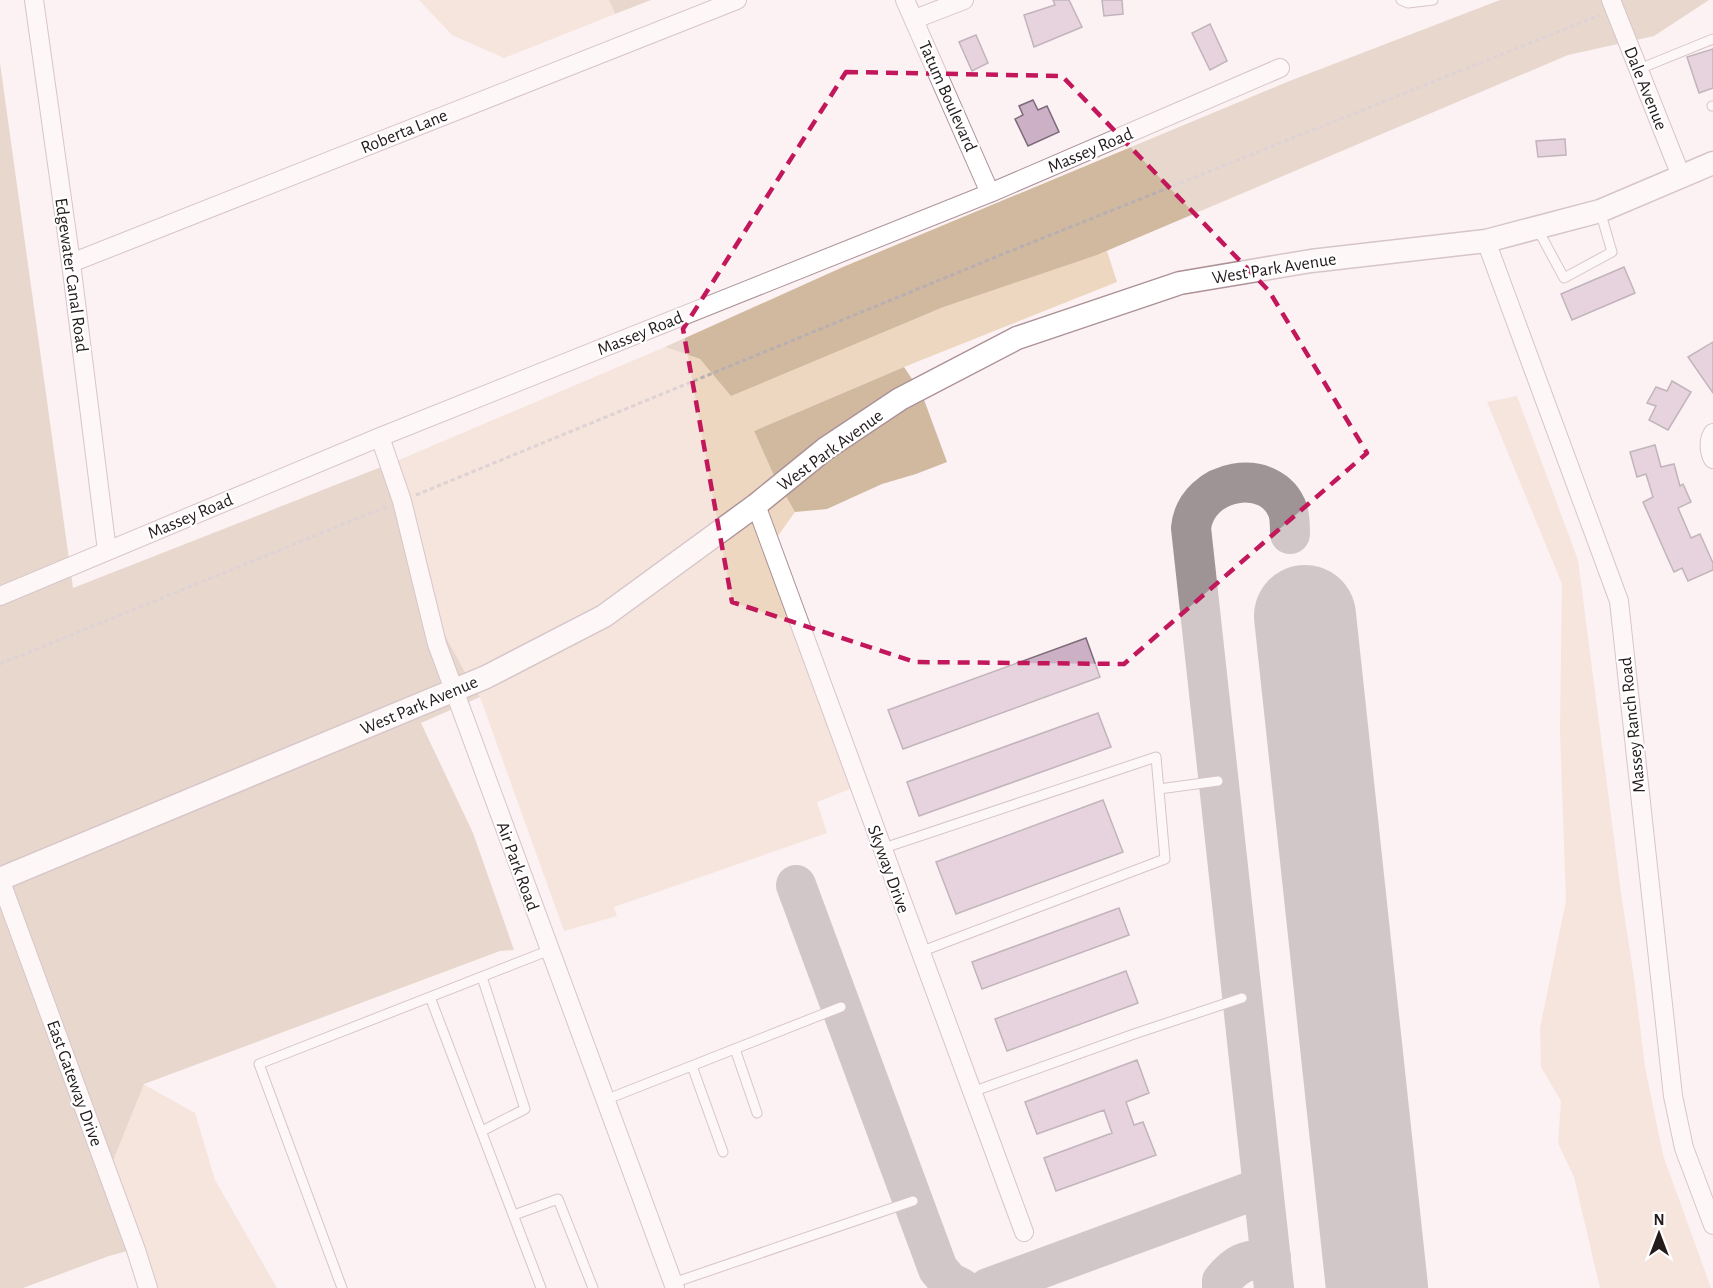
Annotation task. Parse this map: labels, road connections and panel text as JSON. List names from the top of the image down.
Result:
{
  "streets": {
    "street": [
      "Dale Avenue",
      "Tatum Boulevard",
      "Roberta Lane",
      "Massey Road",
      "West Park Avenue",
      "Edgewater Canal Road",
      "Massey Ranch Road",
      "Air Park Road",
      "Skyway Drive",
      "East Gateway Drive"
    ]
  },
  "crossings": [
    ["Dale Avenue", "West Park Avenue"],
    ["Tatum Boulevard", "Massey Road"],
    ["Roberta Lane", "Edgewater Canal Road"],
    ["Massey Road", "Edgewater Canal Road"],
    ["Massey Road", "Air Park Road"],
    ["West Park Avenue", "Massey Ranch Road"],
    ["West Park Avenue", "Air Park Road"],
    ["West Park Avenue", "Skyway Drive"],
    ["West Park Avenue", "East Gateway Drive"]
  ],
  "north": "top"
}
